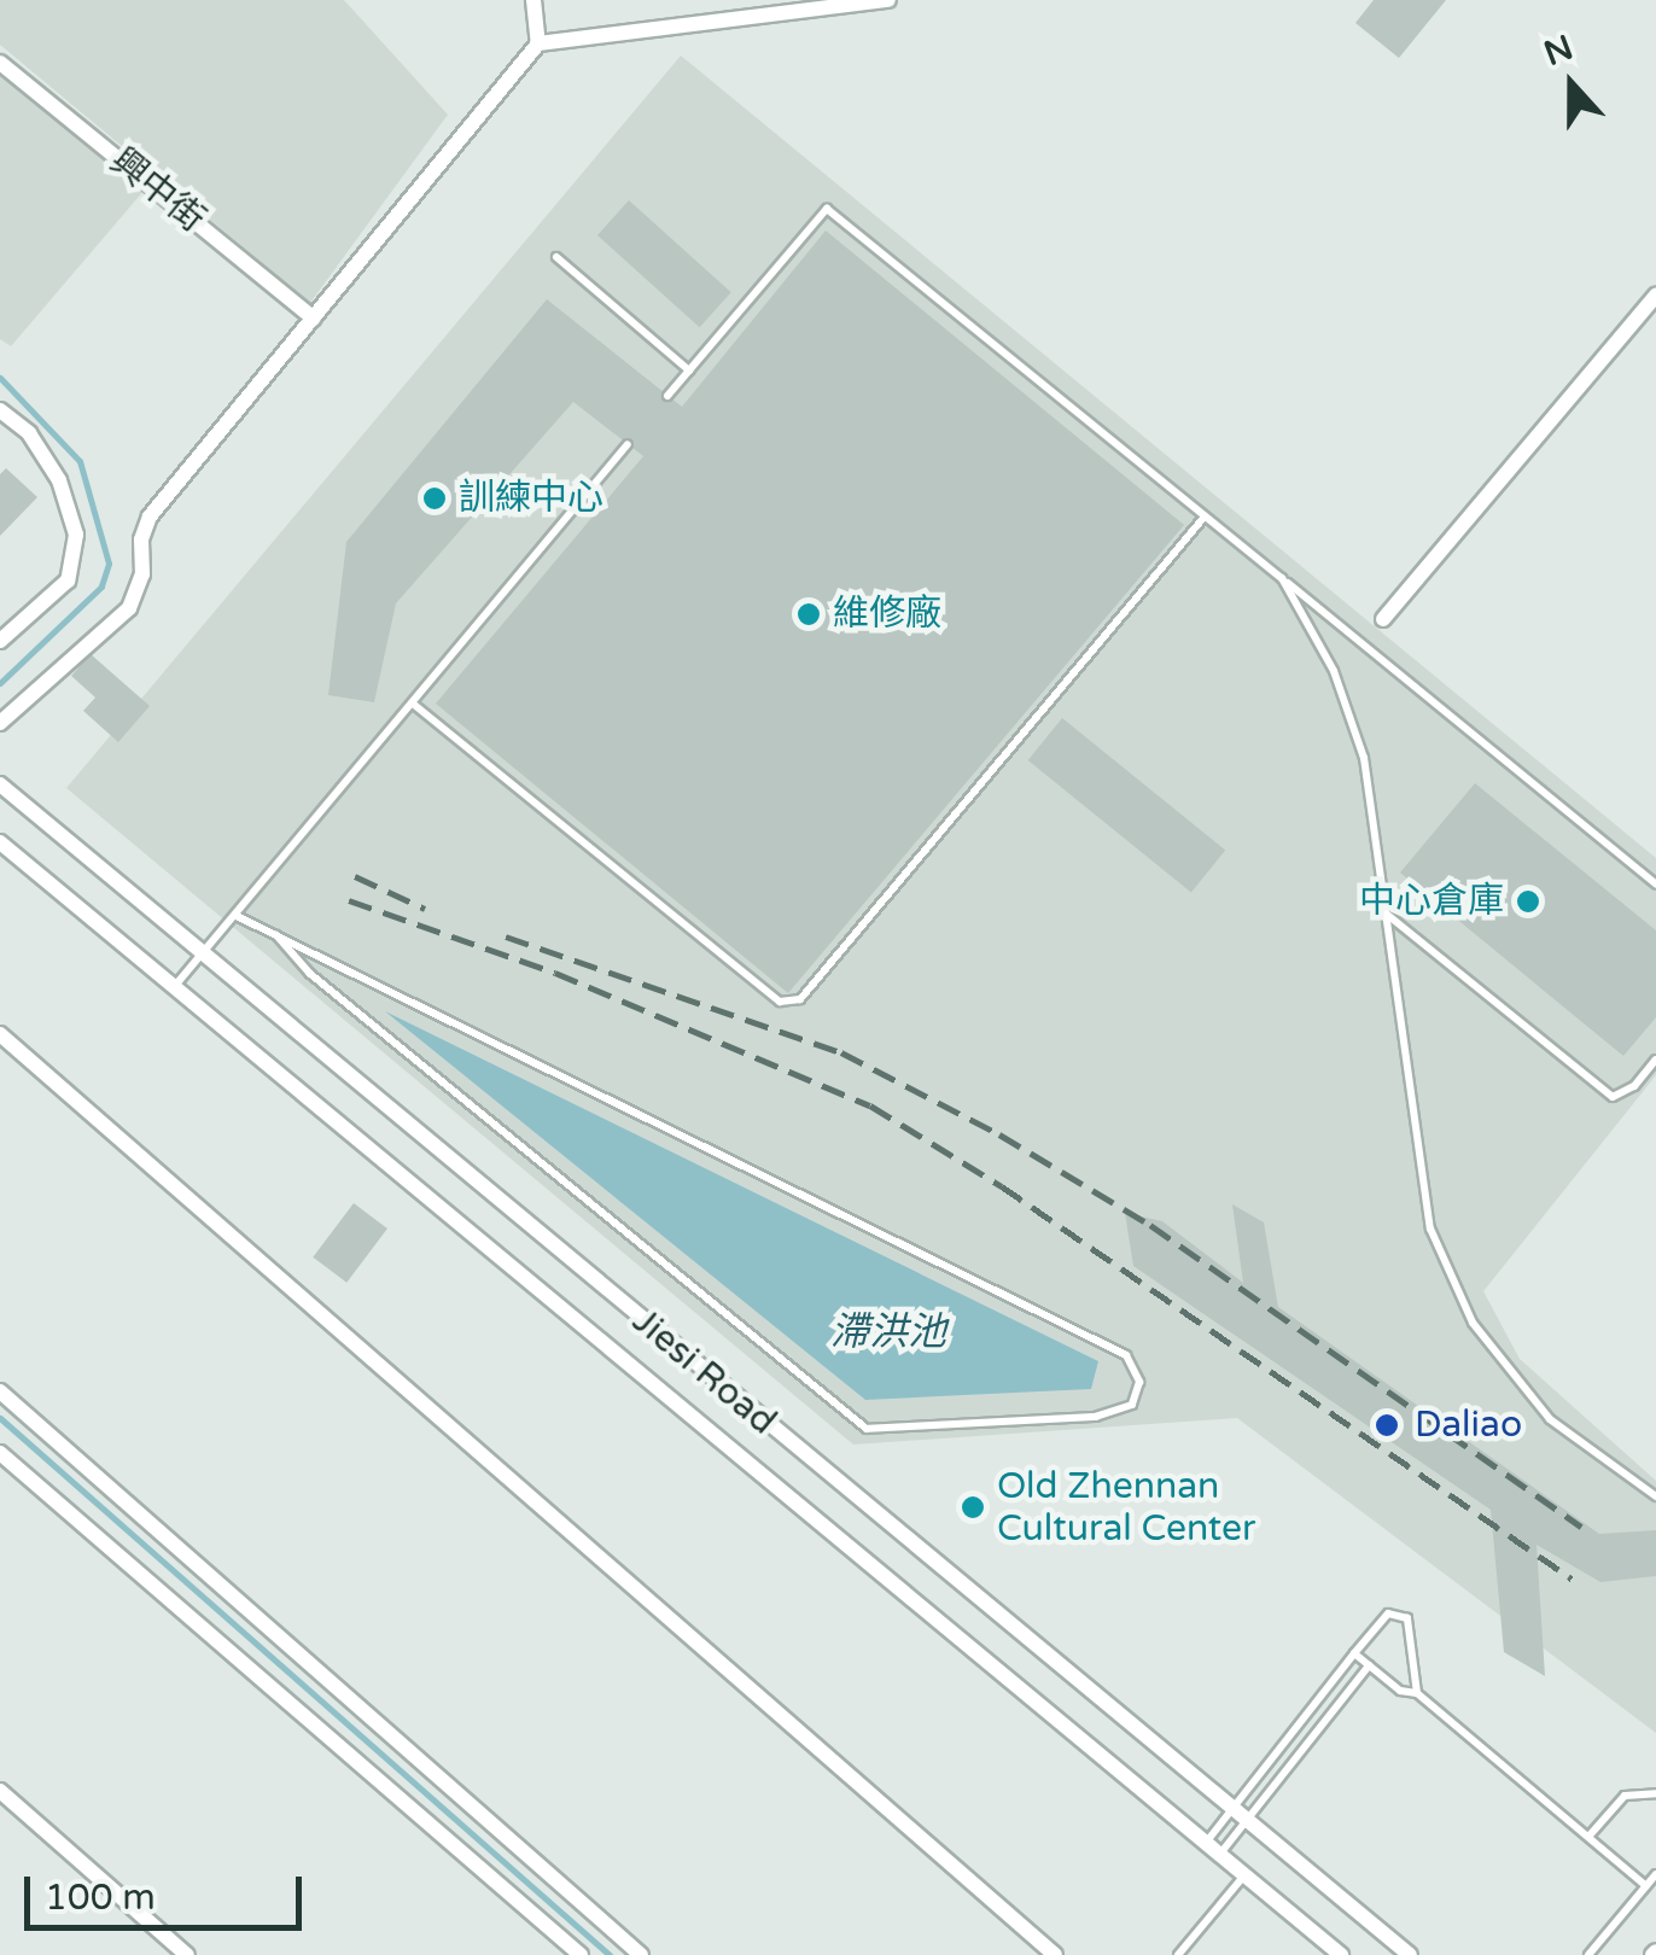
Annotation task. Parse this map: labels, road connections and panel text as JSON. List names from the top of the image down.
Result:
{
  "streets": {
    "street": ["興中街", "Jiesi Road"]
  },
  "water": ["滯洪池"],
  "places": [
    "訓練中心",
    "維修廠",
    "中心倉庫",
    "Daliao",
    "Old Zhennan Cultural Center"
  ],
  "scale_bar": "100 m",
  "north": "top"
}
